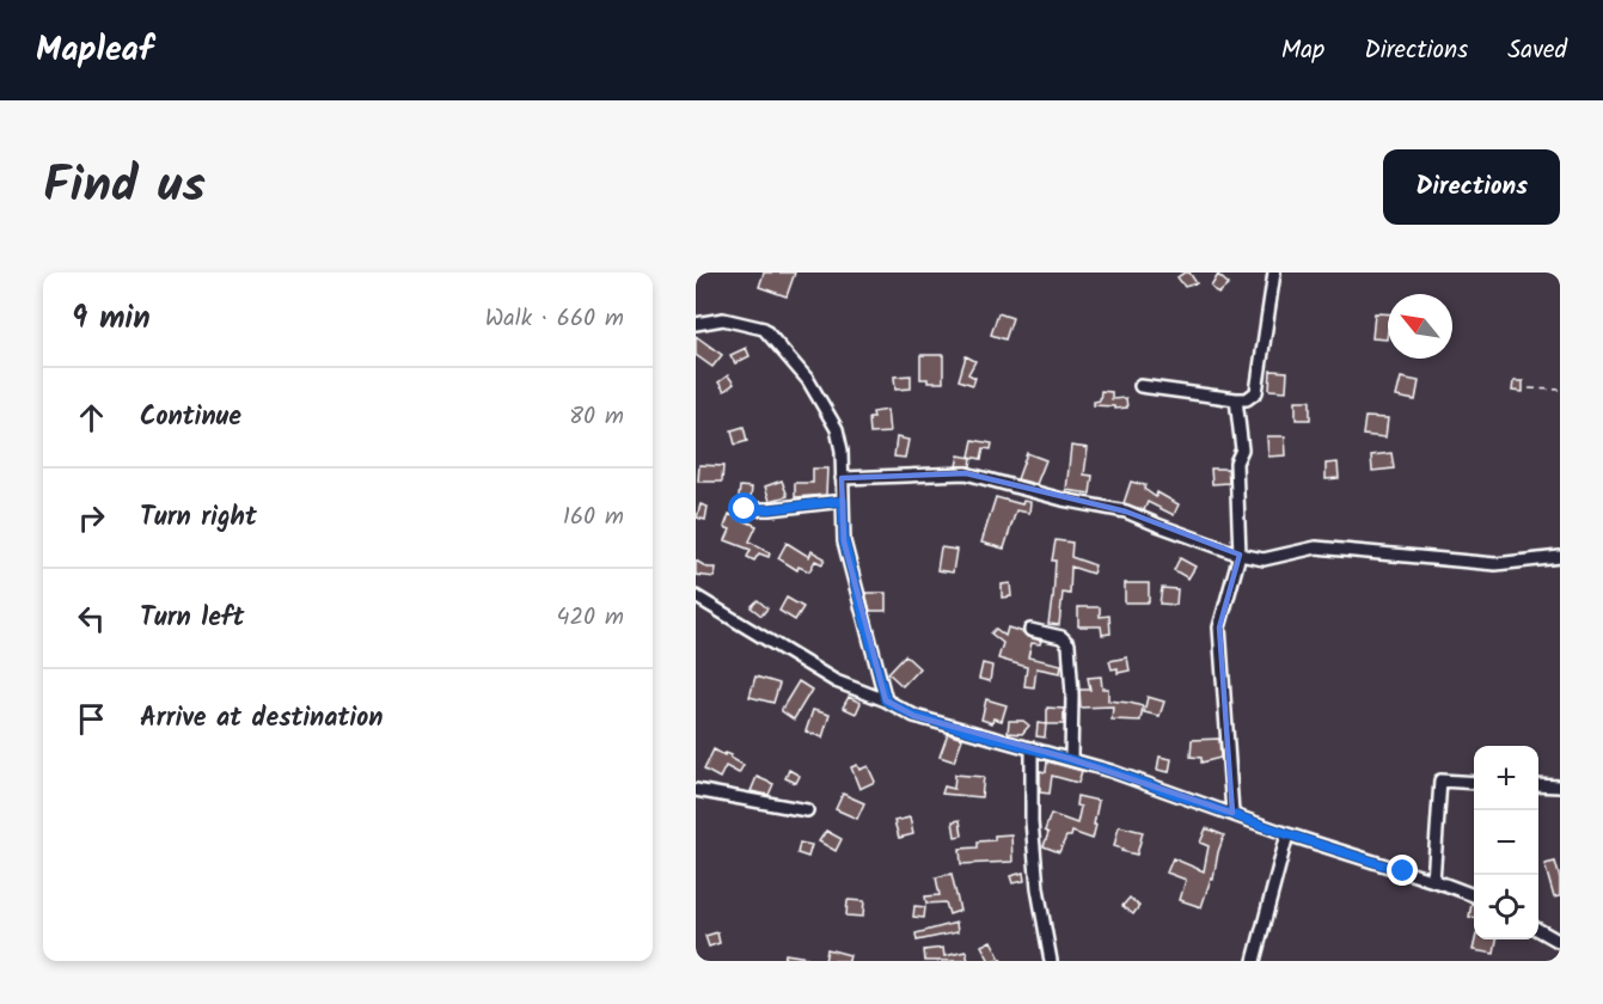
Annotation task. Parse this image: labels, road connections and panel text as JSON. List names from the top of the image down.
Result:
{
  "north": "top left",
  "page": {
    "header": "Mapleaf",
    "nav": ["Map", "Directions", "Saved"],
    "title": "Find us",
    "buttons": "Directions",
    "heading": ["9 min", "Walk · 660 m"],
    "list": [
      ["Continue", "80 m"],
      ["Turn right", "160 m"],
      ["Turn left", "420 m"],
      "Arrive at destination"
    ],
    "map_buttons": ["+", "−"]
  }
}
